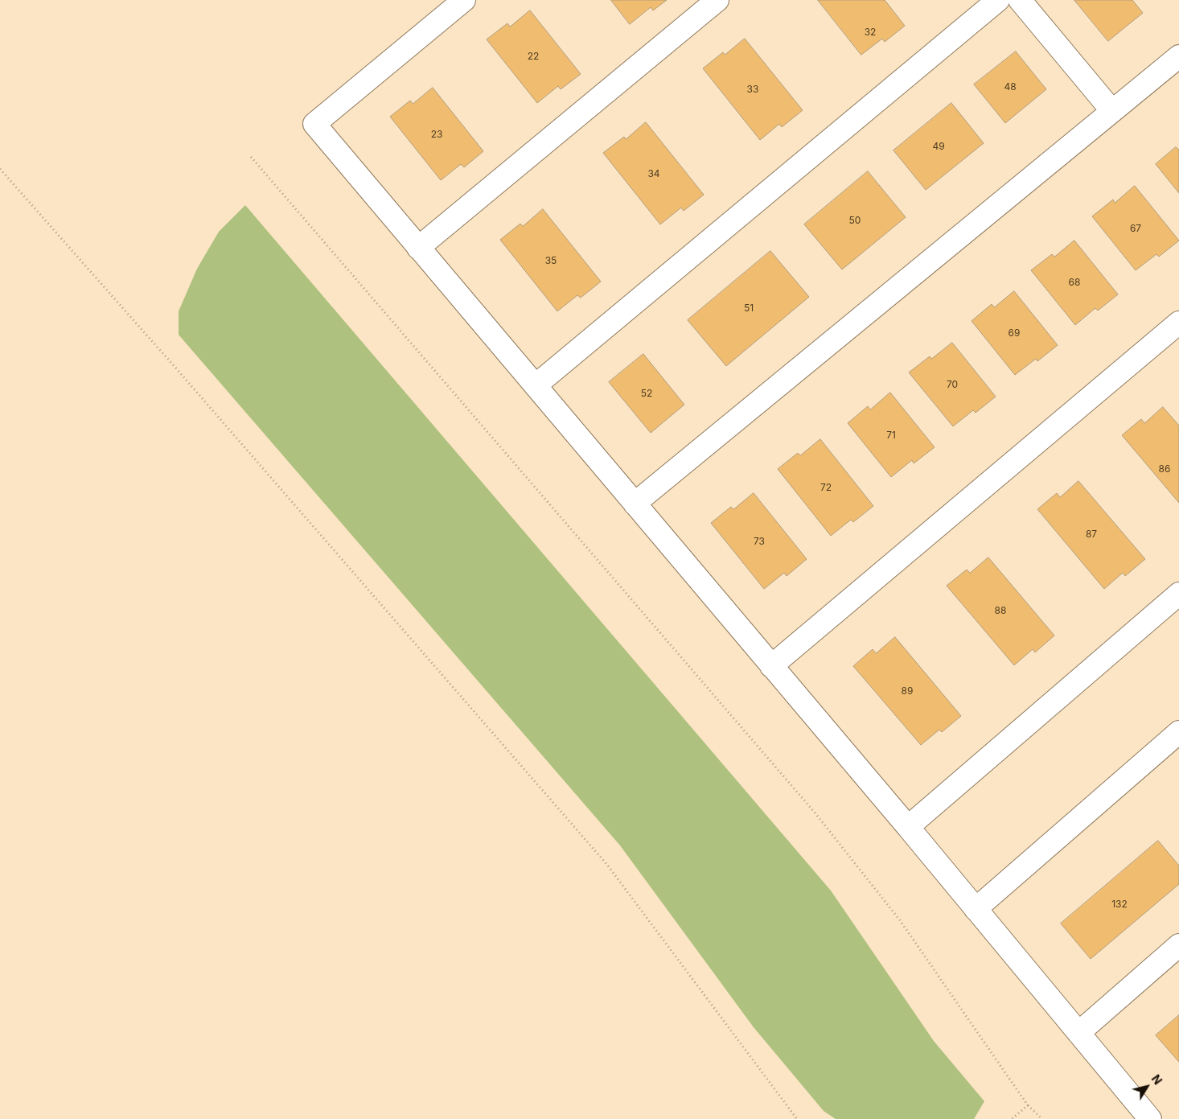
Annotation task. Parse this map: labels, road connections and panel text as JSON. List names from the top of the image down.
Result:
{
  "house_numbers": [
    "32",
    "22",
    "48",
    "33",
    "23",
    "49",
    "34",
    "50",
    "67",
    "35",
    "68",
    "51",
    "69",
    "70",
    "52",
    "71",
    "86",
    "72",
    "87",
    "73",
    "88",
    "89",
    "132"
  ],
  "north": "top right"
}
